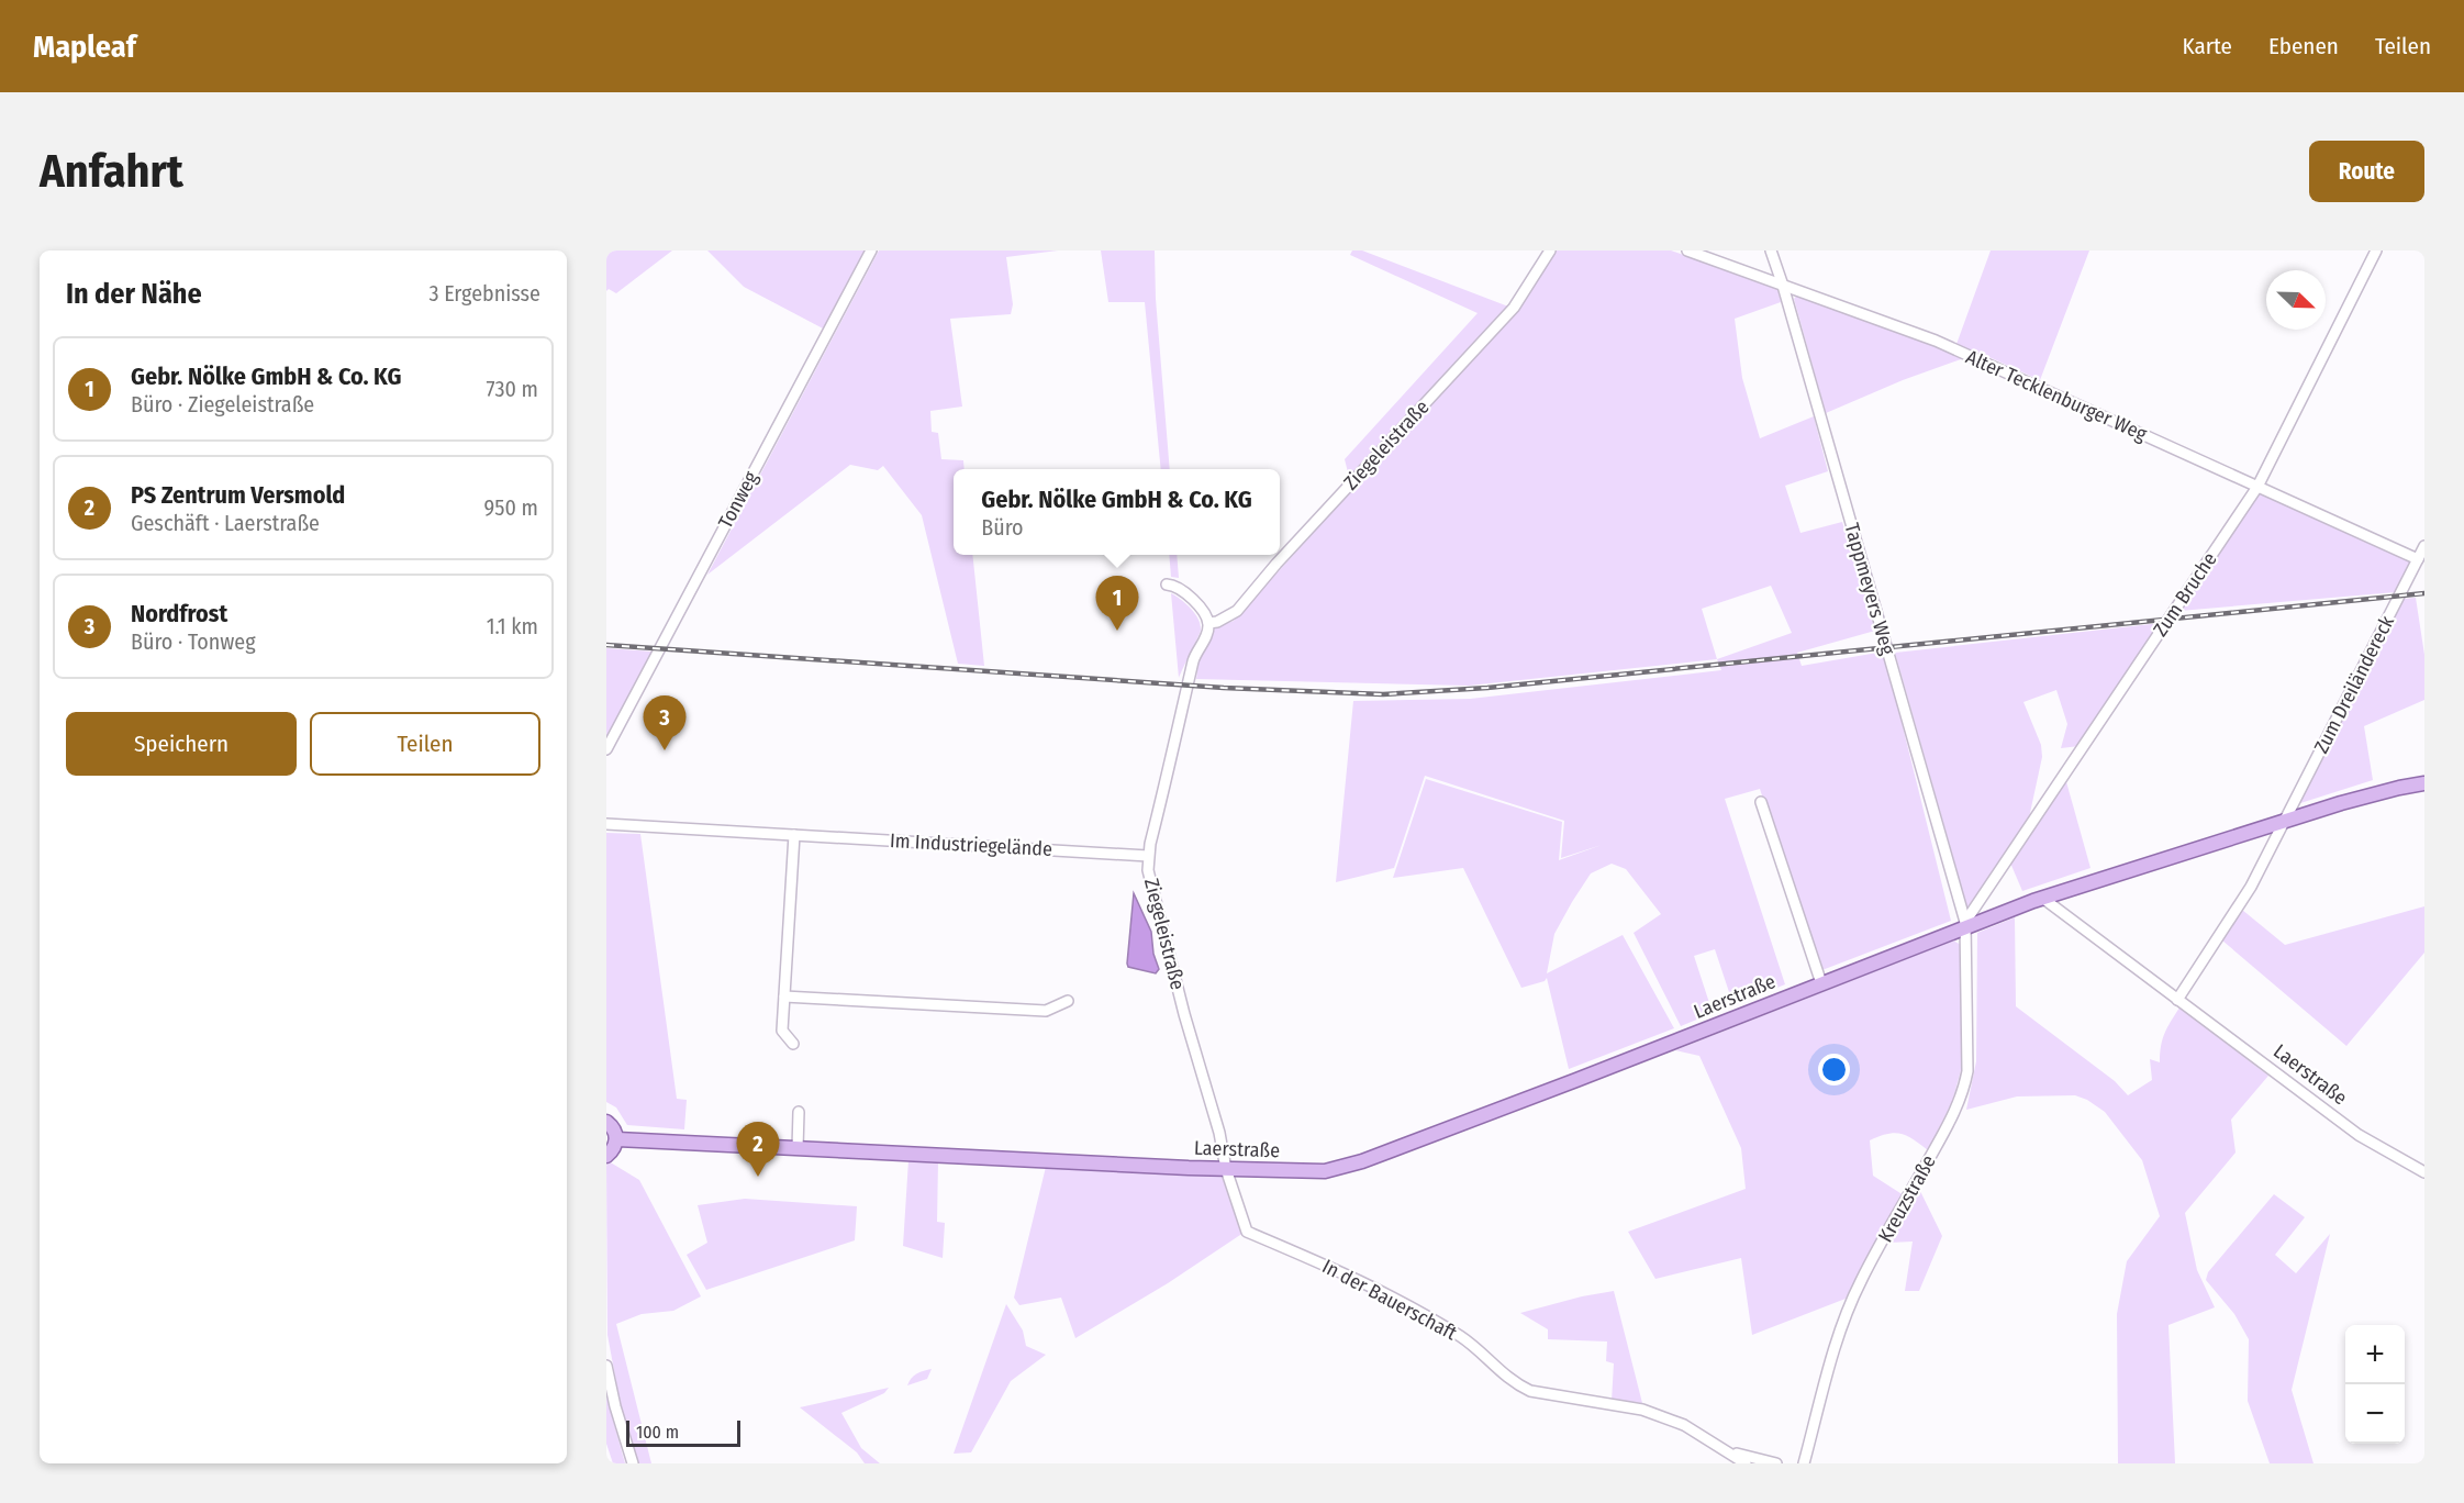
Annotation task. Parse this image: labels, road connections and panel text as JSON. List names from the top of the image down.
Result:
{
  "streets": {
    "main road": ["Laerstraße"],
    "street": [
      "Alter Tecklenburger Weg",
      "Ziegeleistraße",
      "Tonweg",
      "Tappmeyers Weg",
      "Zum Bruche",
      "Zum Dreiländereck",
      "Im Industriegelände",
      "Kreuzstraße",
      "In der Bauerschaft"
    ]
  },
  "crossings": [
    ["Alter Tecklenburger Weg", "Tappmeyers Weg"],
    ["Alter Tecklenburger Weg", "Zum Bruche"],
    ["Alter Tecklenburger Weg", "Zum Dreiländereck"],
    ["Ziegeleistraße", "Im Industriegelände"],
    ["Ziegeleistraße", "Laerstraße"],
    ["Ziegeleistraße", "In der Bauerschaft"],
    ["Tappmeyers Weg", "Zum Bruche"],
    ["Tappmeyers Weg", "Laerstraße"],
    ["Tappmeyers Weg", "Kreuzstraße"],
    ["Zum Bruche", "Laerstraße"],
    ["Zum Bruche", "Kreuzstraße"],
    ["Zum Dreiländereck", "Laerstraße"],
    ["Laerstraße", "Kreuzstraße"],
    ["Laerstraße", "In der Bauerschaft"]
  ],
  "scale_bar": "100 m",
  "north": "bottom right",
  "page": {
    "header": "Mapleaf",
    "nav": ["Karte", "Ebenen", "Teilen"],
    "buttons": [
      "Route",
      ["Speichern", "Teilen"]
    ],
    "title": "Anfahrt",
    "heading": ["In der Nähe", "3 Ergebnisse"],
    "list": [
      {
        "mark": "1",
        "name": "Gebr. Nölke GmbH & Co. KG",
        "note": "Büro · Ziegeleistraße",
        "value": "730 m"
      },
      {
        "mark": "2",
        "name": "PS Zentrum Versmold",
        "note": "Geschäft · Laerstraße",
        "value": "950 m"
      },
      {
        "mark": "3",
        "name": "Nordfrost",
        "note": "Büro · Tonweg",
        "value": "1.1 km"
      }
    ],
    "popup": ["Gebr. Nölke GmbH & Co. KG", "Büro"],
    "pins": ["1", "3", "2"],
    "map_buttons": ["+", "−"],
    "scale": "100 m"
  }
}
